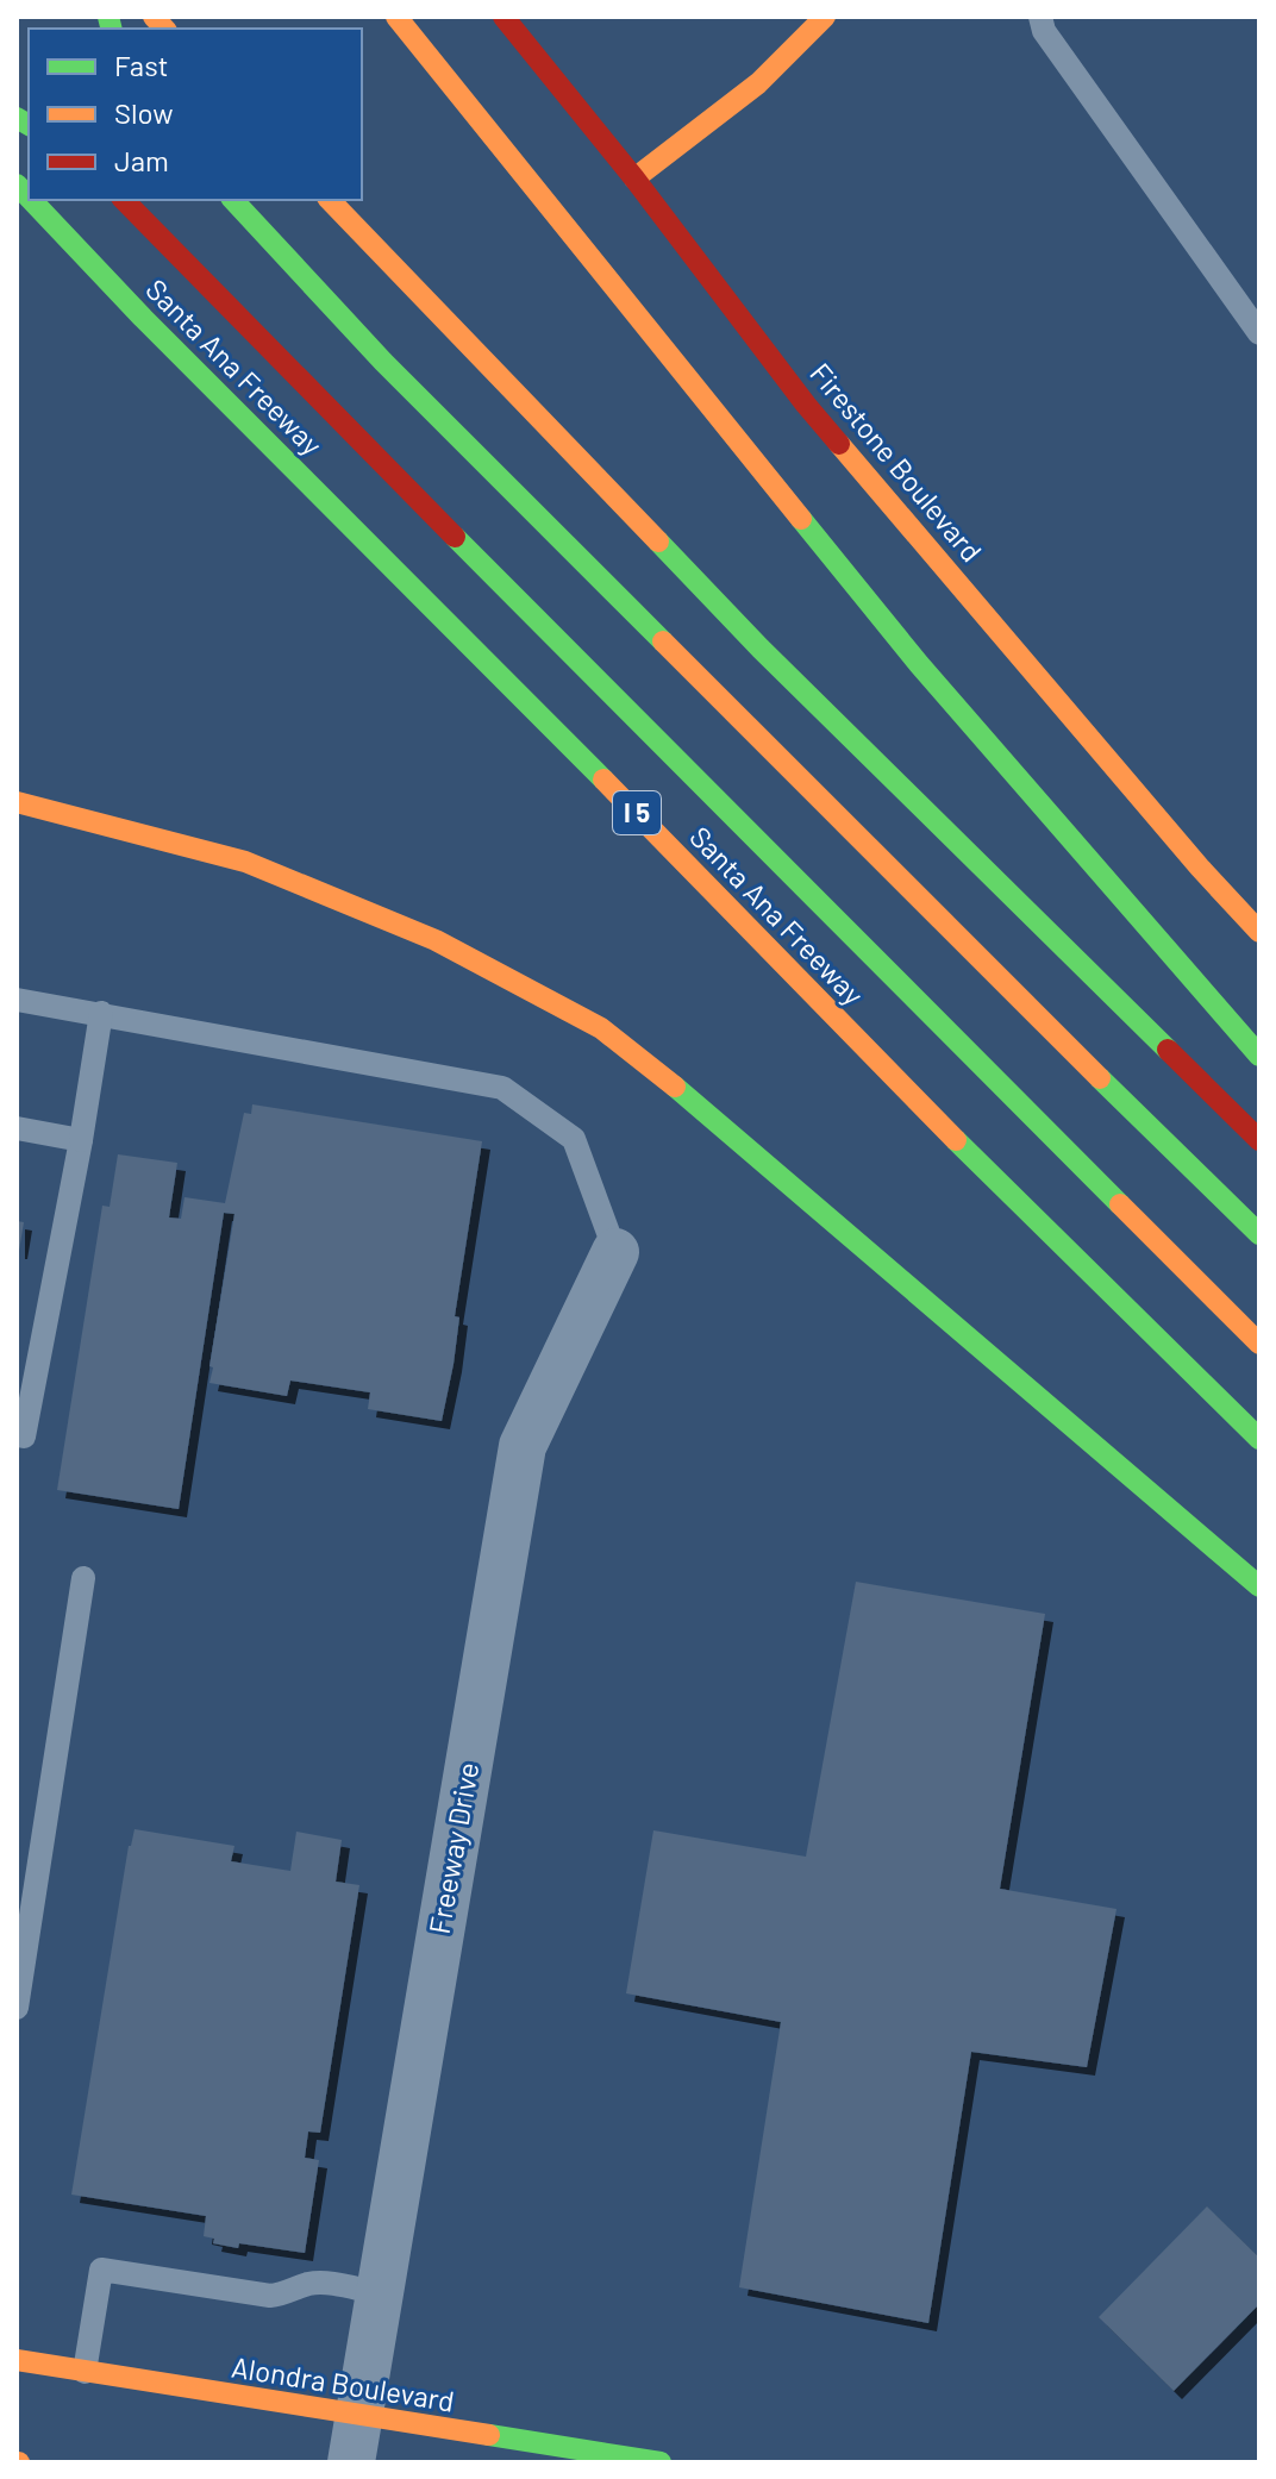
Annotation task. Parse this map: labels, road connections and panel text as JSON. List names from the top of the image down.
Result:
{
  "streets": {
    "main road": [
      "Santa Ana Freeway",
      "Firestone Boulevard",
      "I 5",
      "Alondra Boulevard"
    ],
    "street": ["Freeway Drive"]
  },
  "crossings": [
    ["Freeway Drive", "Alondra Boulevard"]
  ],
  "legend": ["Fast", "Slow", "Jam"]
}
